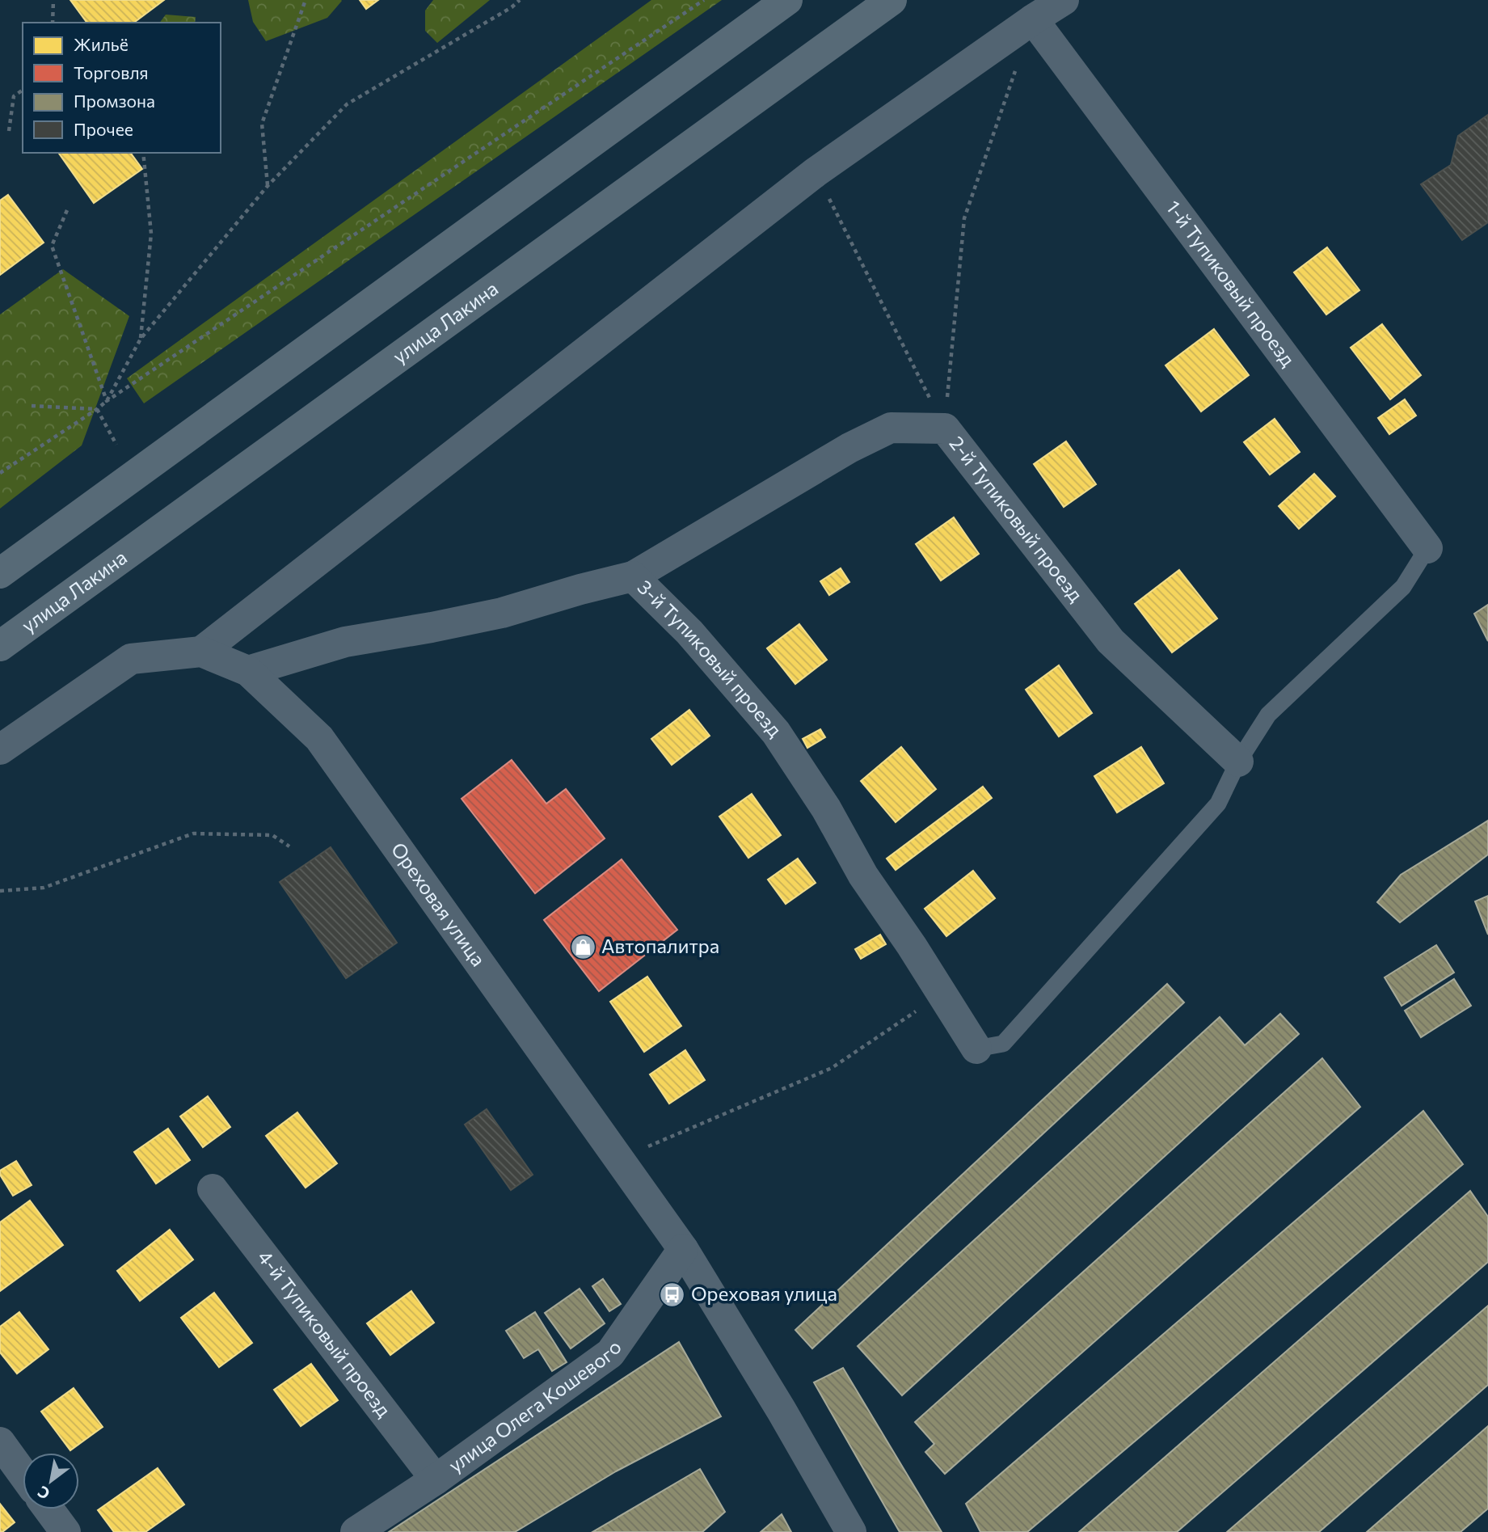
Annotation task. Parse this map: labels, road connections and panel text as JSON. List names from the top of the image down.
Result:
{
  "streets": {
    "highway": ["улица Лакина"],
    "street": [
      "1-й Тупиковый проезд",
      "2-й Тупиковый проезд",
      "3-й Тупиковый проезд",
      "Ореховая улица",
      "4-й Тупиковый проезд",
      "улица Олега Кошевого"
    ]
  },
  "crossings": [
    ["2-й Тупиковый проезд", "3-й Тупиковый проезд"],
    ["3-й Тупиковый проезд", "Ореховая улица"],
    ["Ореховая улица", "улица Олега Кошевого"],
    ["4-й Тупиковый проезд", "улица Олега Кошевого"]
  ],
  "places": {
    "shop": ["Автопалитра"],
    "bus stop": ["Ореховая улица"]
  },
  "legend": [
    "Жильё",
    "Торговля",
    "Промзона",
    "Прочее"
  ],
  "north": "bottom left"
}
